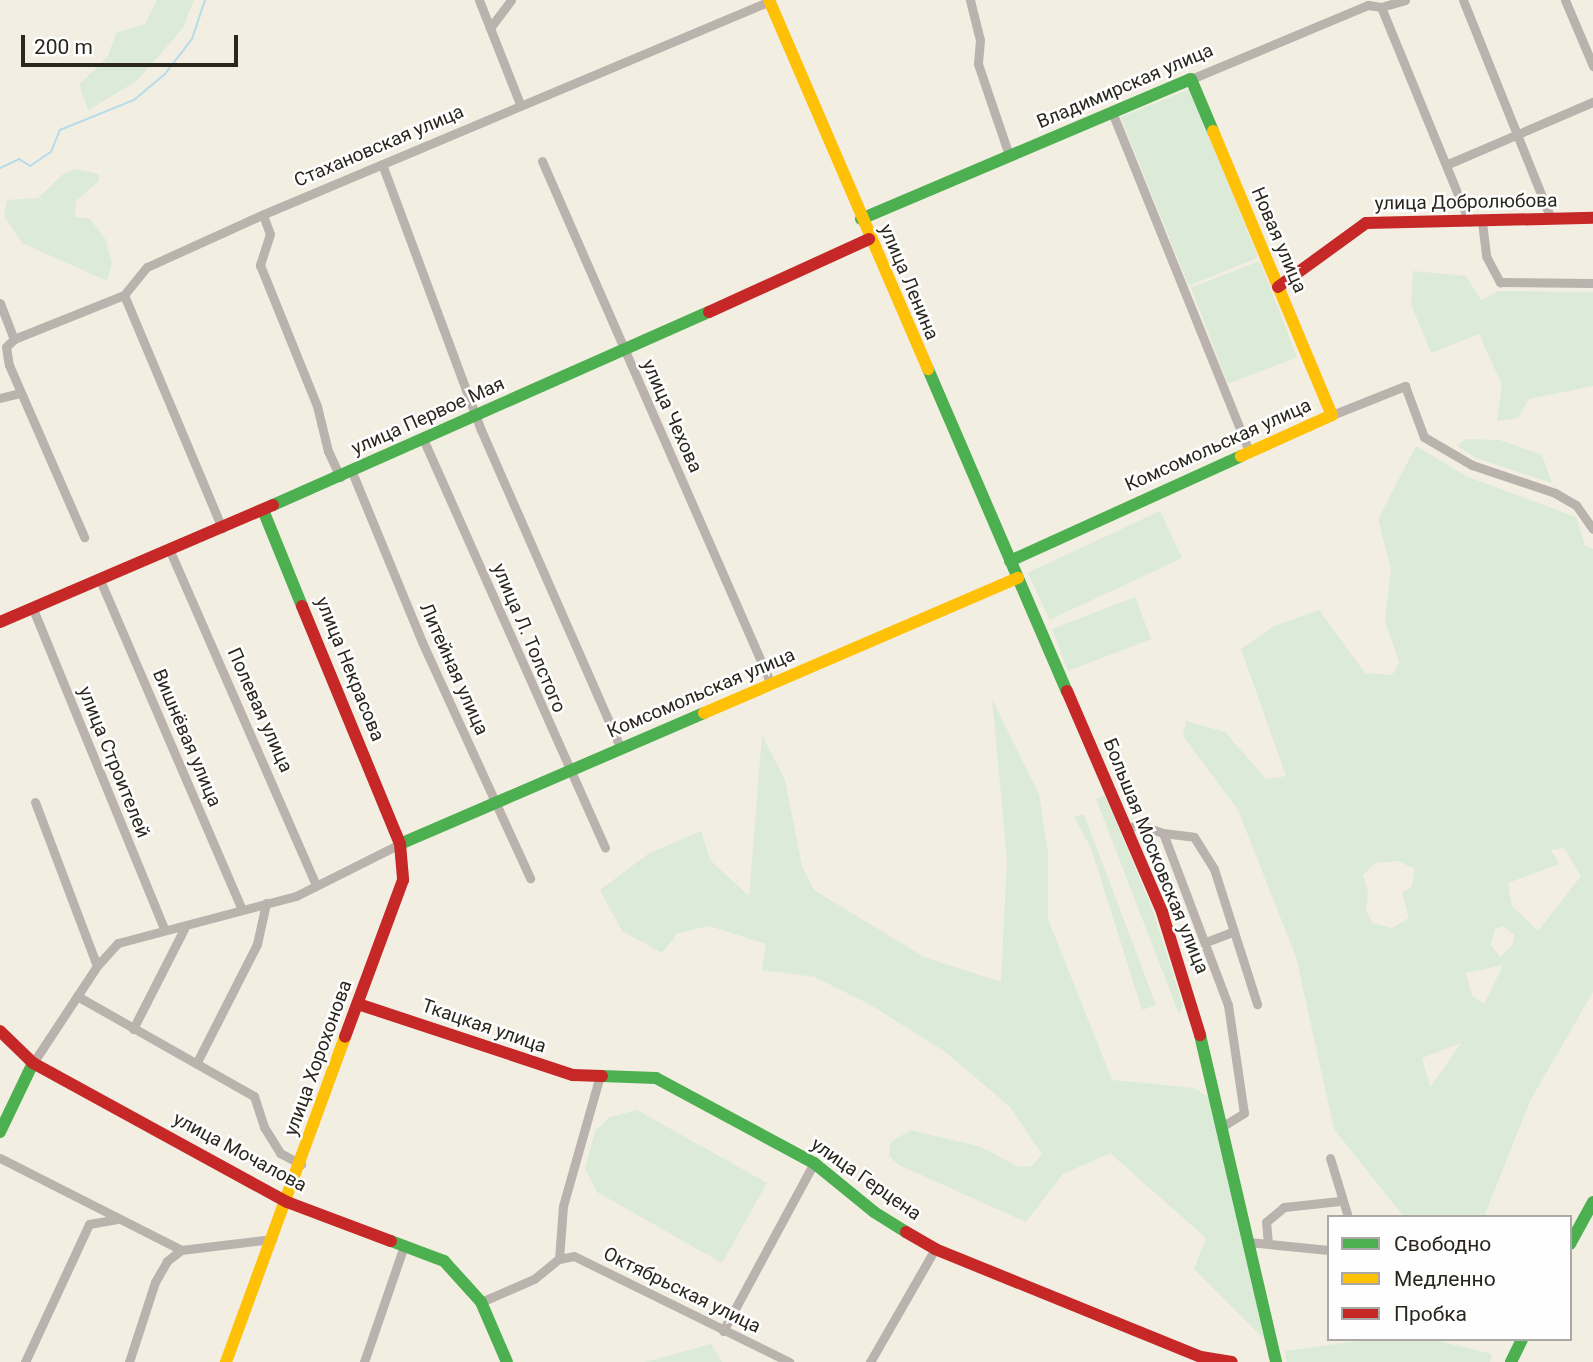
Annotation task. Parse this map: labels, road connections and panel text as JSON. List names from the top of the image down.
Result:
{
  "streets": {
    "street": [
      "Владимирская улица",
      "Стахановская улица",
      "улица Добролюбова",
      "Новая улица",
      "улица Ленина",
      "улица Первое Мая",
      "улица Чехова",
      "Комсомольская улица",
      "улица Л. Толстого",
      "улица Некрасова",
      "Литейная улица",
      "Полевая улица",
      "Вишнёвая улица",
      "улица Строителей",
      "Большая Московская улица",
      "Ткацкая улица",
      "улица Хорохонова",
      "улица Мочалова",
      "улица Герцена",
      "Октябрьская улица"
    ]
  },
  "crossings": [
    ["Владимирская улица", "Новая улица"],
    ["Владимирская улица", "улица Ленина"],
    ["Стахановская улица", "улица Ленина"],
    ["Стахановская улица", "Литейная улица"],
    ["улица Добролюбова", "Новая улица"],
    ["Новая улица", "Комсомольская улица"],
    ["улица Ленина", "улица Первое Мая"],
    ["улица Ленина", "Комсомольская улица"],
    ["улица Ленина", "Большая Московская улица"],
    ["улица Первое Мая", "улица Чехова"],
    ["улица Первое Мая", "улица Л. Толстого"],
    ["улица Первое Мая", "улица Некрасова"],
    ["улица Первое Мая", "Литейная улица"],
    ["улица Первое Мая", "Полевая улица"],
    ["улица Первое Мая", "Вишнёвая улица"],
    ["улица Первое Мая", "улица Строителей"],
    ["улица Чехова", "Комсомольская улица"],
    ["Комсомольская улица", "улица Л. Толстого"],
    ["Комсомольская улица", "улица Некрасова"],
    ["Комсомольская улица", "Литейная улица"],
    ["Комсомольская улица", "Большая Московская улица"],
    ["Комсомольская улица", "улица Хорохонова"],
    ["улица Некрасова", "улица Хорохонова"],
    ["Ткацкая улица", "улица Хорохонова"],
    ["Ткацкая улица", "улица Герцена"],
    ["улица Хорохонова", "улица Мочалова"]
  ],
  "legend": ["Свободно", "Медленно", "Пробка"],
  "scale_bar": "200 m"
}
